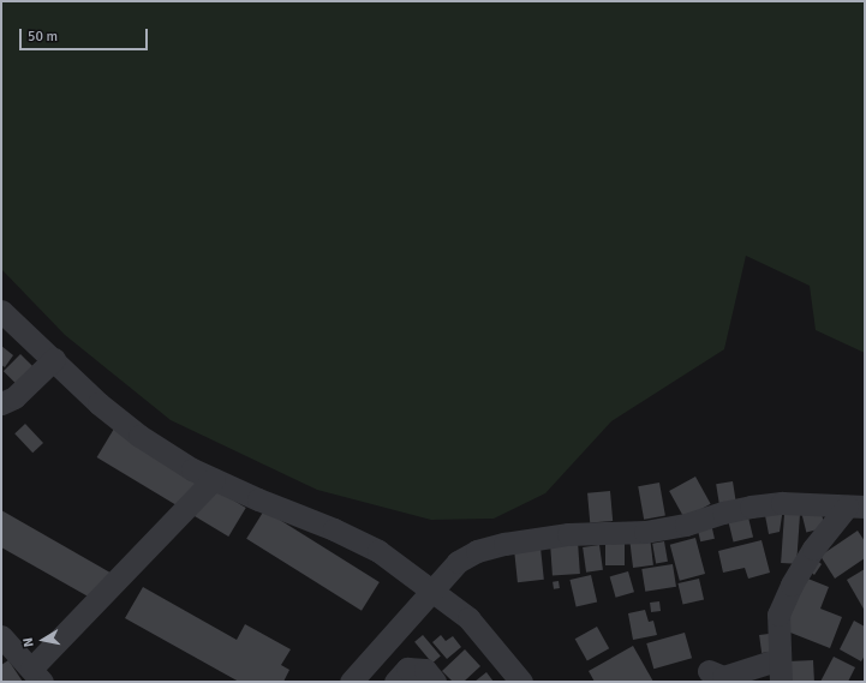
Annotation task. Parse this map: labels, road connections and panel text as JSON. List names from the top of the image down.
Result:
{
  "scale_bar": "50 m",
  "north": "left"
}
